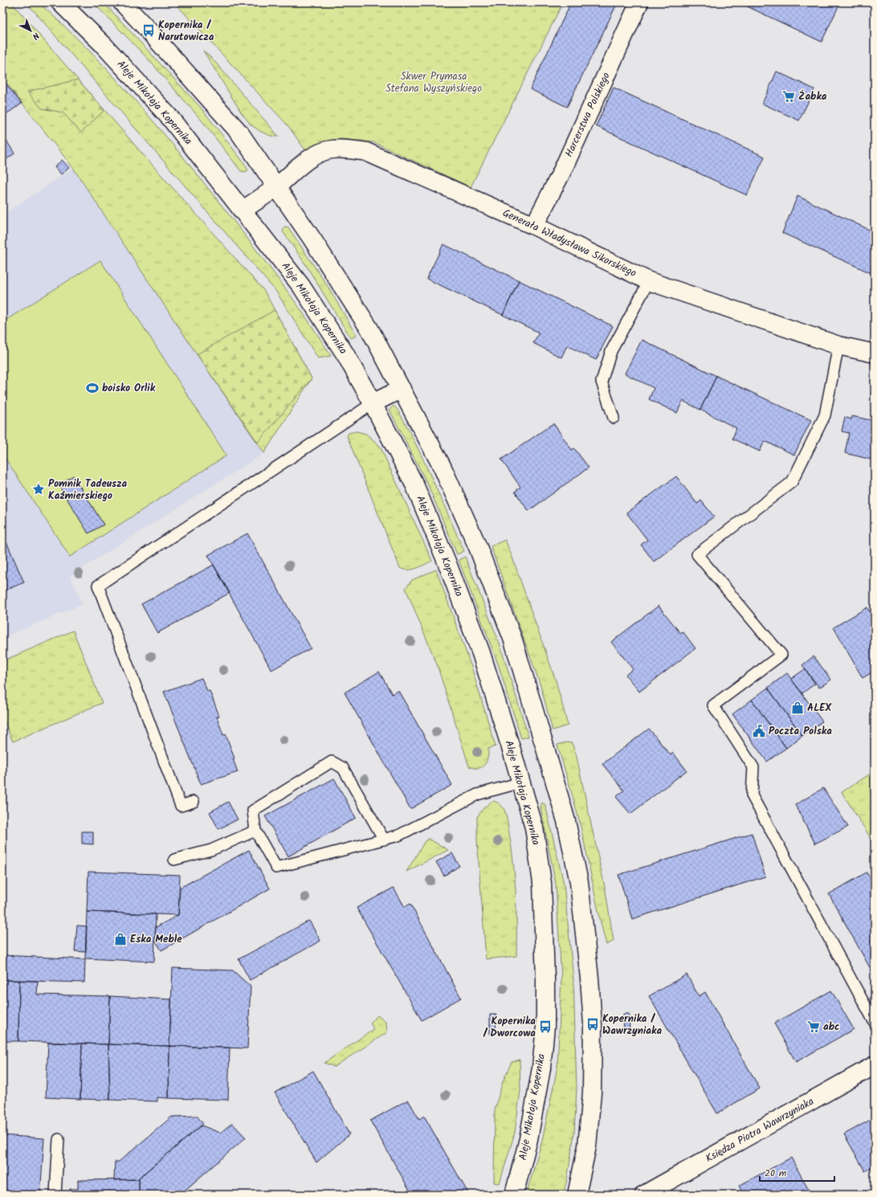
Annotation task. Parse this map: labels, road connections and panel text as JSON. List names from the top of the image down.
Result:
{
  "streets": {
    "street": [
      "Aleje Mikołaja Kopernika",
      "Harcerstwa Polskiego",
      "Generała Władysława Sikorskiego",
      "Księdza Piotra Wawrzyniaka"
    ]
  },
  "crossings": [
    ["Aleje Mikołaja Kopernika", "Generała Władysława Sikorskiego"],
    ["Harcerstwa Polskiego", "Generała Władysława Sikorskiego"]
  ],
  "parks": ["Skwer Prymasa Stefana Wyszyńskiego"],
  "places": {
    "bus stop": ["Kopernika / Narutowicza", "Kopernika / Wawrzyniaka", "Kopernika / Dworcowa"],
    "supermarket": ["Żabka", "abc"],
    "sports": ["boisko Orlik"],
    "place": ["Pomnik Tadeusza Kaźmierskiego"],
    "shop": ["ALEX", "Eska Meble"],
    "public building": ["Poczta Polska"]
  },
  "scale_bar": "20 m",
  "north": "bottom right"
}
